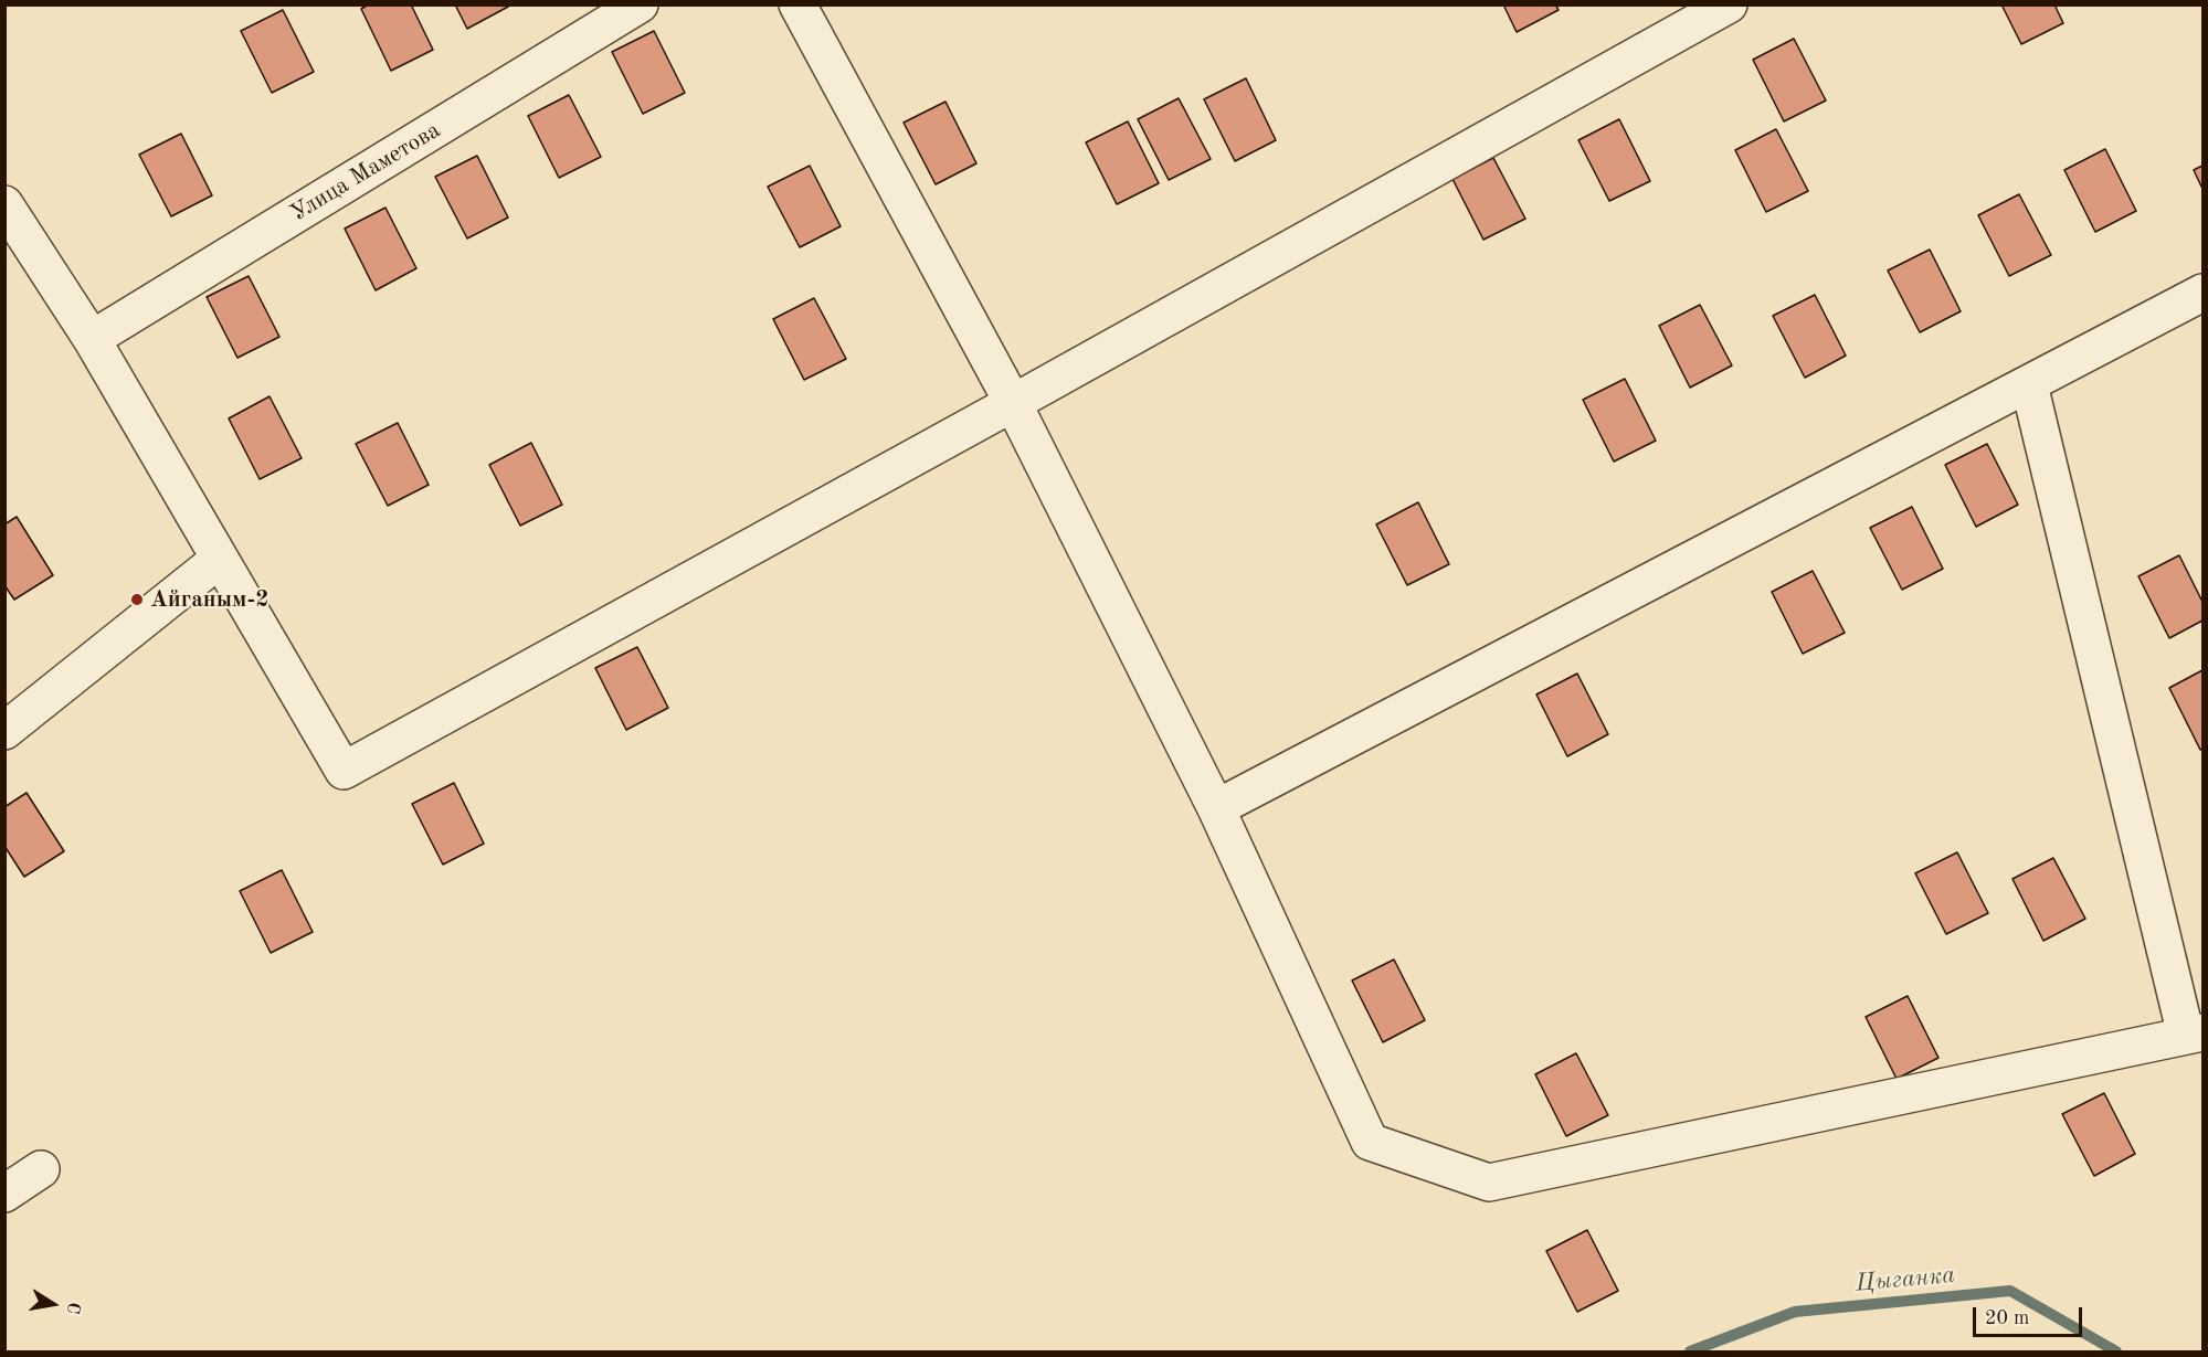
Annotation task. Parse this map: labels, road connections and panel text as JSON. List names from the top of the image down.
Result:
{
  "streets": {
    "street": ["Улица Маметова"]
  },
  "water": ["Цыганка"],
  "places": ["Айганым-2"],
  "scale_bar": "20 m",
  "north": "right"
}
